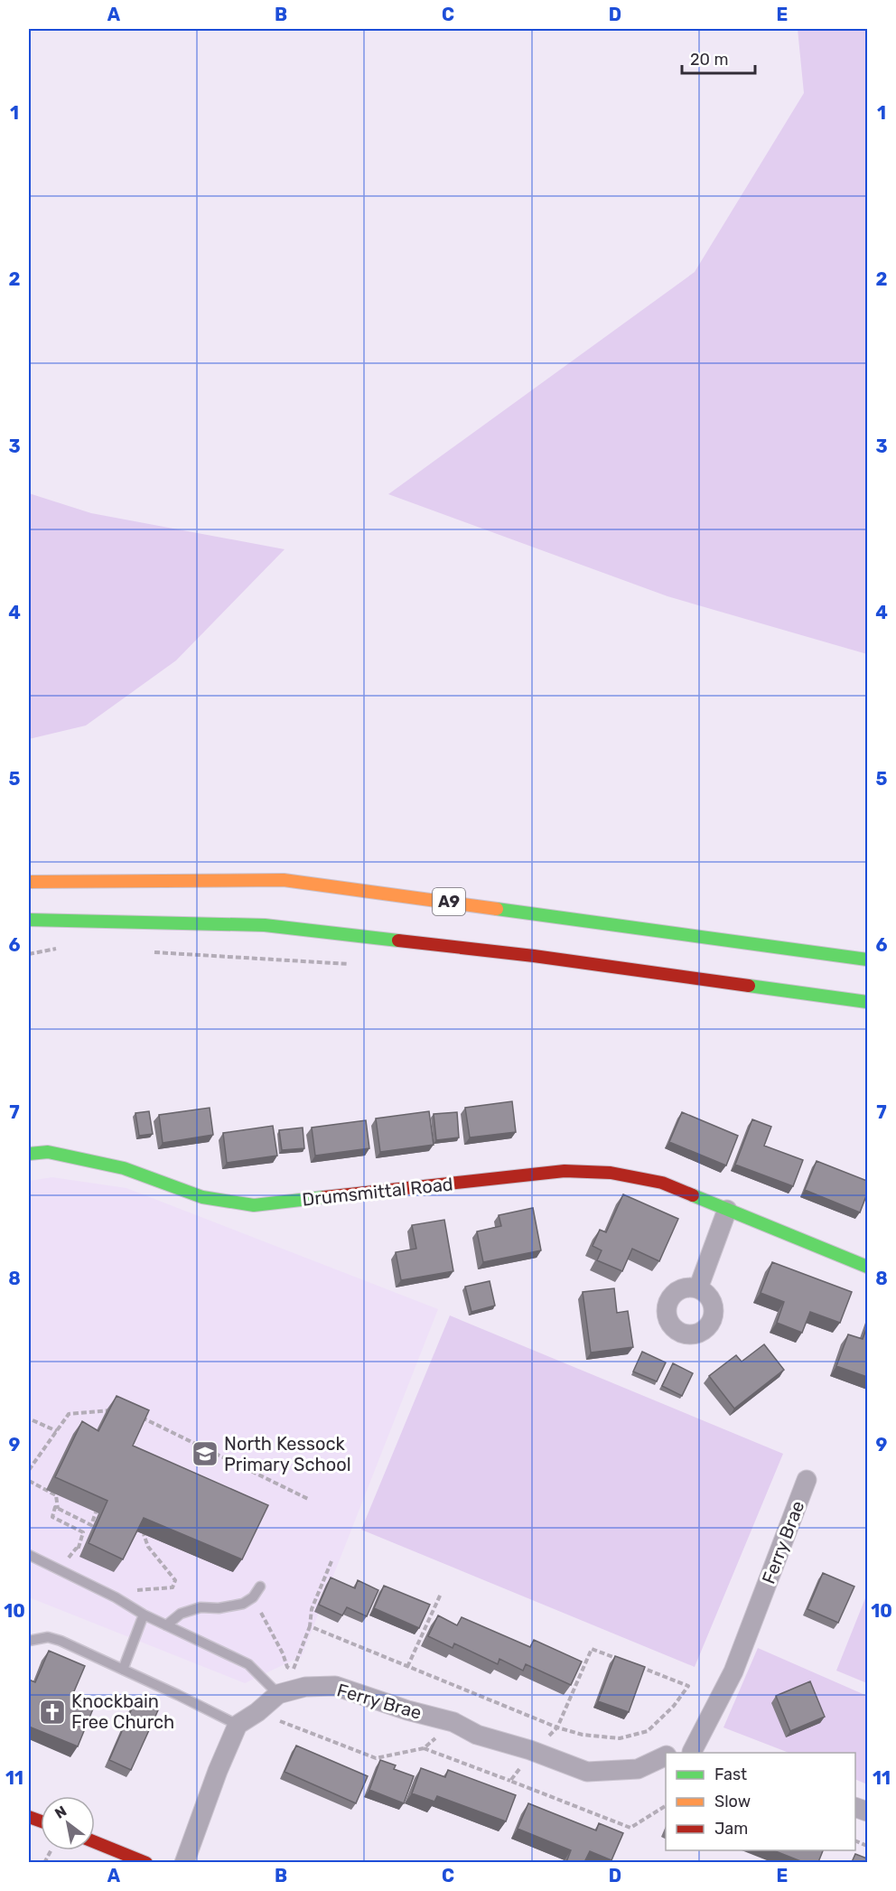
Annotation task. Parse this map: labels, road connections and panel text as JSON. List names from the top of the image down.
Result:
{
  "streets": {
    "main road": ["A9", "Drumsmittal Road"],
    "street": ["Ferry Brae"]
  },
  "places": {
    "school or university": ["North Kessock Primary School"],
    "church": ["Knockbain Free Church"]
  },
  "legend": ["Fast", "Slow", "Jam"],
  "scale_bar": "20 m",
  "north": "top left",
  "grid": {
    "columns": [
      "A",
      "B",
      "C",
      "D",
      "E"
    ],
    "rows": [
      "1",
      "2",
      "3",
      "4",
      "5",
      "6",
      "7",
      "8",
      "9",
      "10",
      "11"
    ]
  }
}
